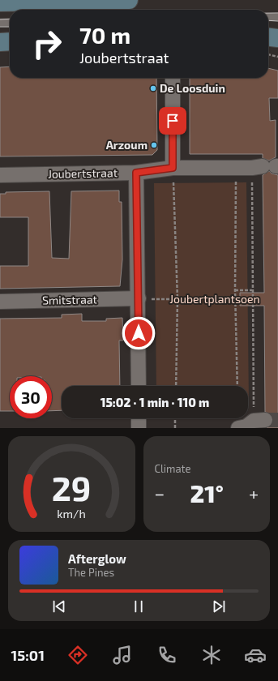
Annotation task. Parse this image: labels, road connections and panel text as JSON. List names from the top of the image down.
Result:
{
  "streets": {
    "street": ["Joubertstraat", "Smitstraat"]
  },
  "parks": ["Joubertplantsoen"],
  "places": ["De Loosduin", "Arzoum"],
  "page": {
    "turn": ["70 m", "Joubertstraat"],
    "limit": "30",
    "trip": "15:02 · 1 min · 110 m",
    "tile": "Climate",
    "heat": ["−", "21°", "+"],
    "song": ["Afterglow", "The Pines"],
    "tabs": "15:01",
    "gauge": ["29", "km/h"]
  }
}
